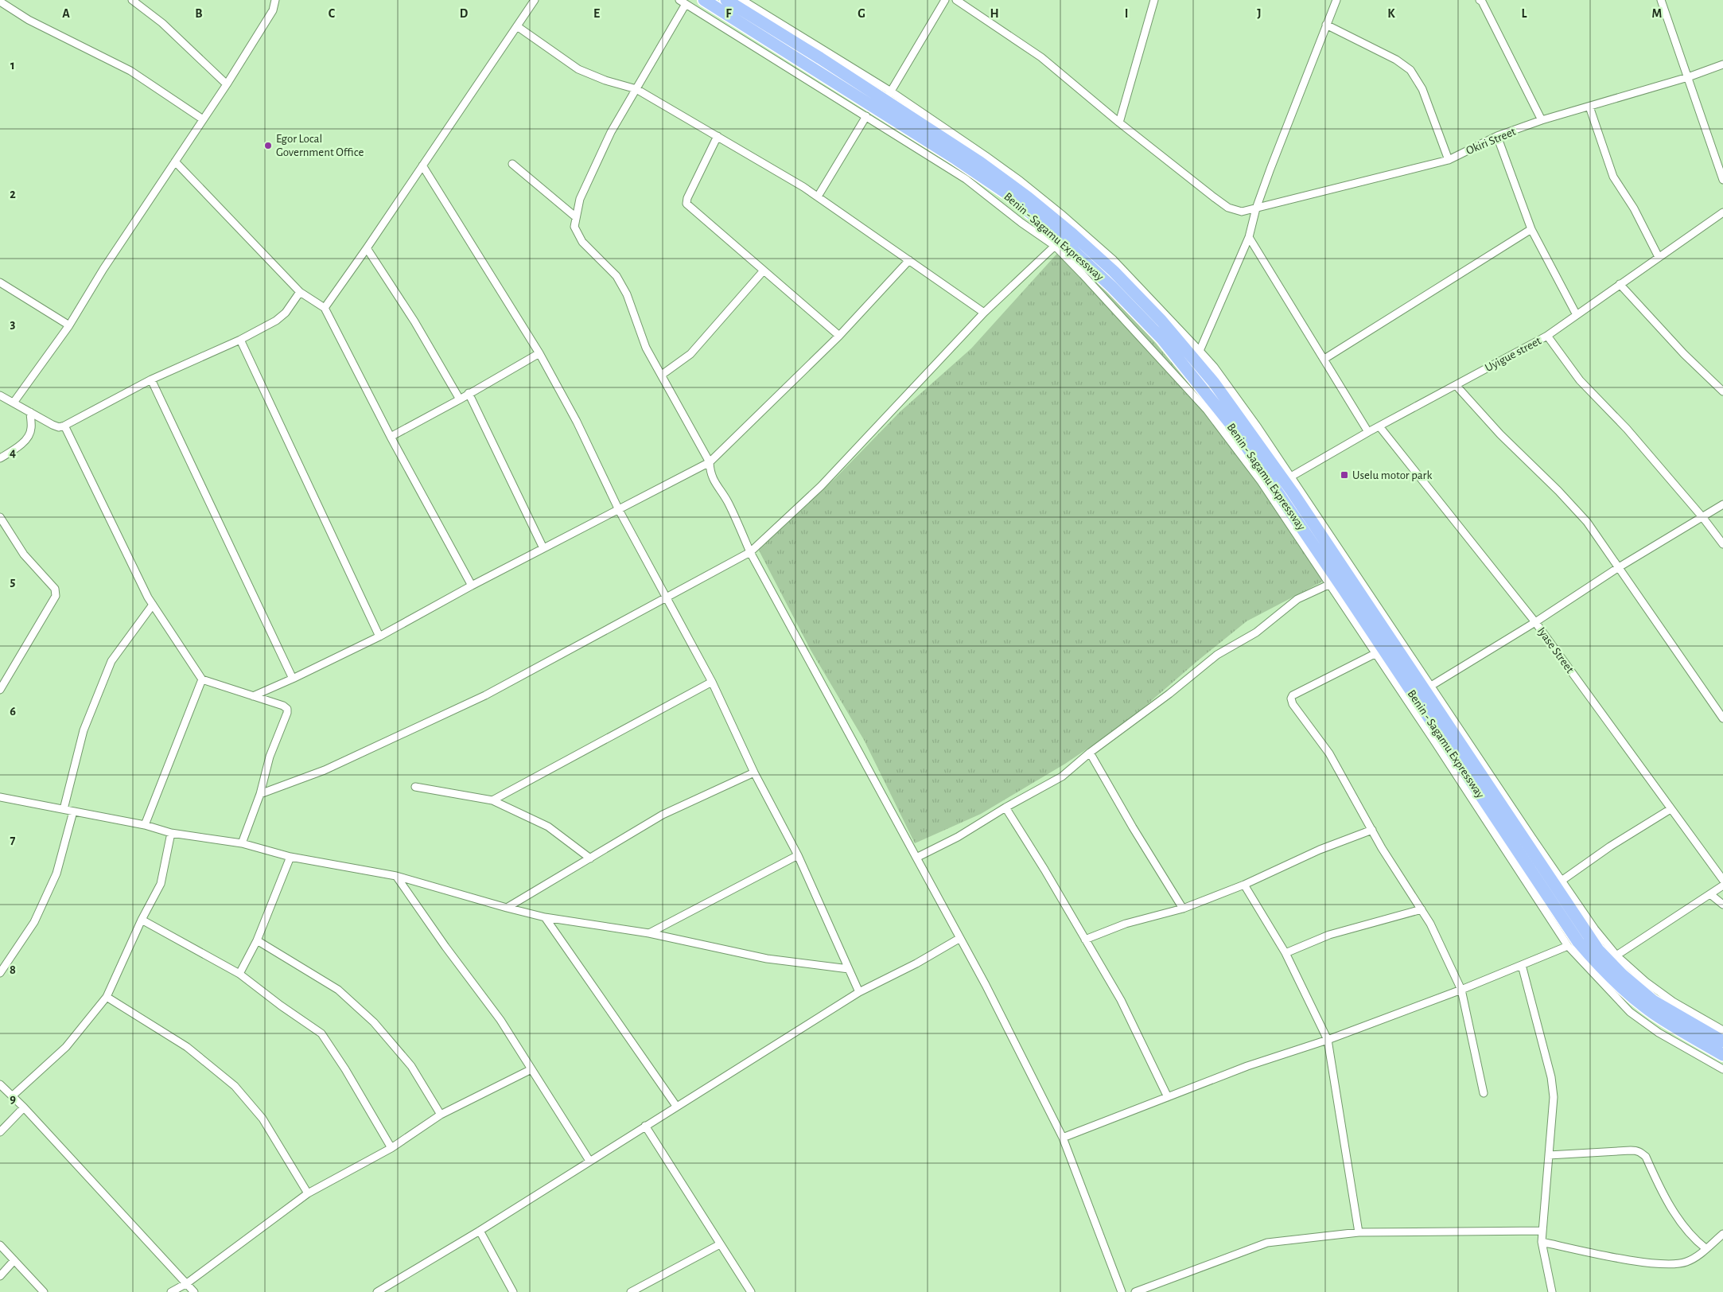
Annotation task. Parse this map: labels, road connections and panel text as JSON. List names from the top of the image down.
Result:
{
  "streets": {
    "highway": ["Benin - Sagamu Expressway"],
    "street": ["Okiri Street", "Uyigue street", "Iyase Street"]
  },
  "crossings": [
    ["Uyigue street", "Iyase Street"]
  ],
  "places": {
    "other": ["Egor Local Government Office"],
    "transit": ["Uselu motor park"]
  },
  "grid": {
    "columns": [
      "A",
      "B",
      "C",
      "D",
      "E",
      "F",
      "G",
      "H",
      "I",
      "J",
      "K",
      "L",
      "M"
    ],
    "rows": [
      "1",
      "2",
      "3",
      "4",
      "5",
      "6",
      "7",
      "8",
      "9"
    ]
  }
}
